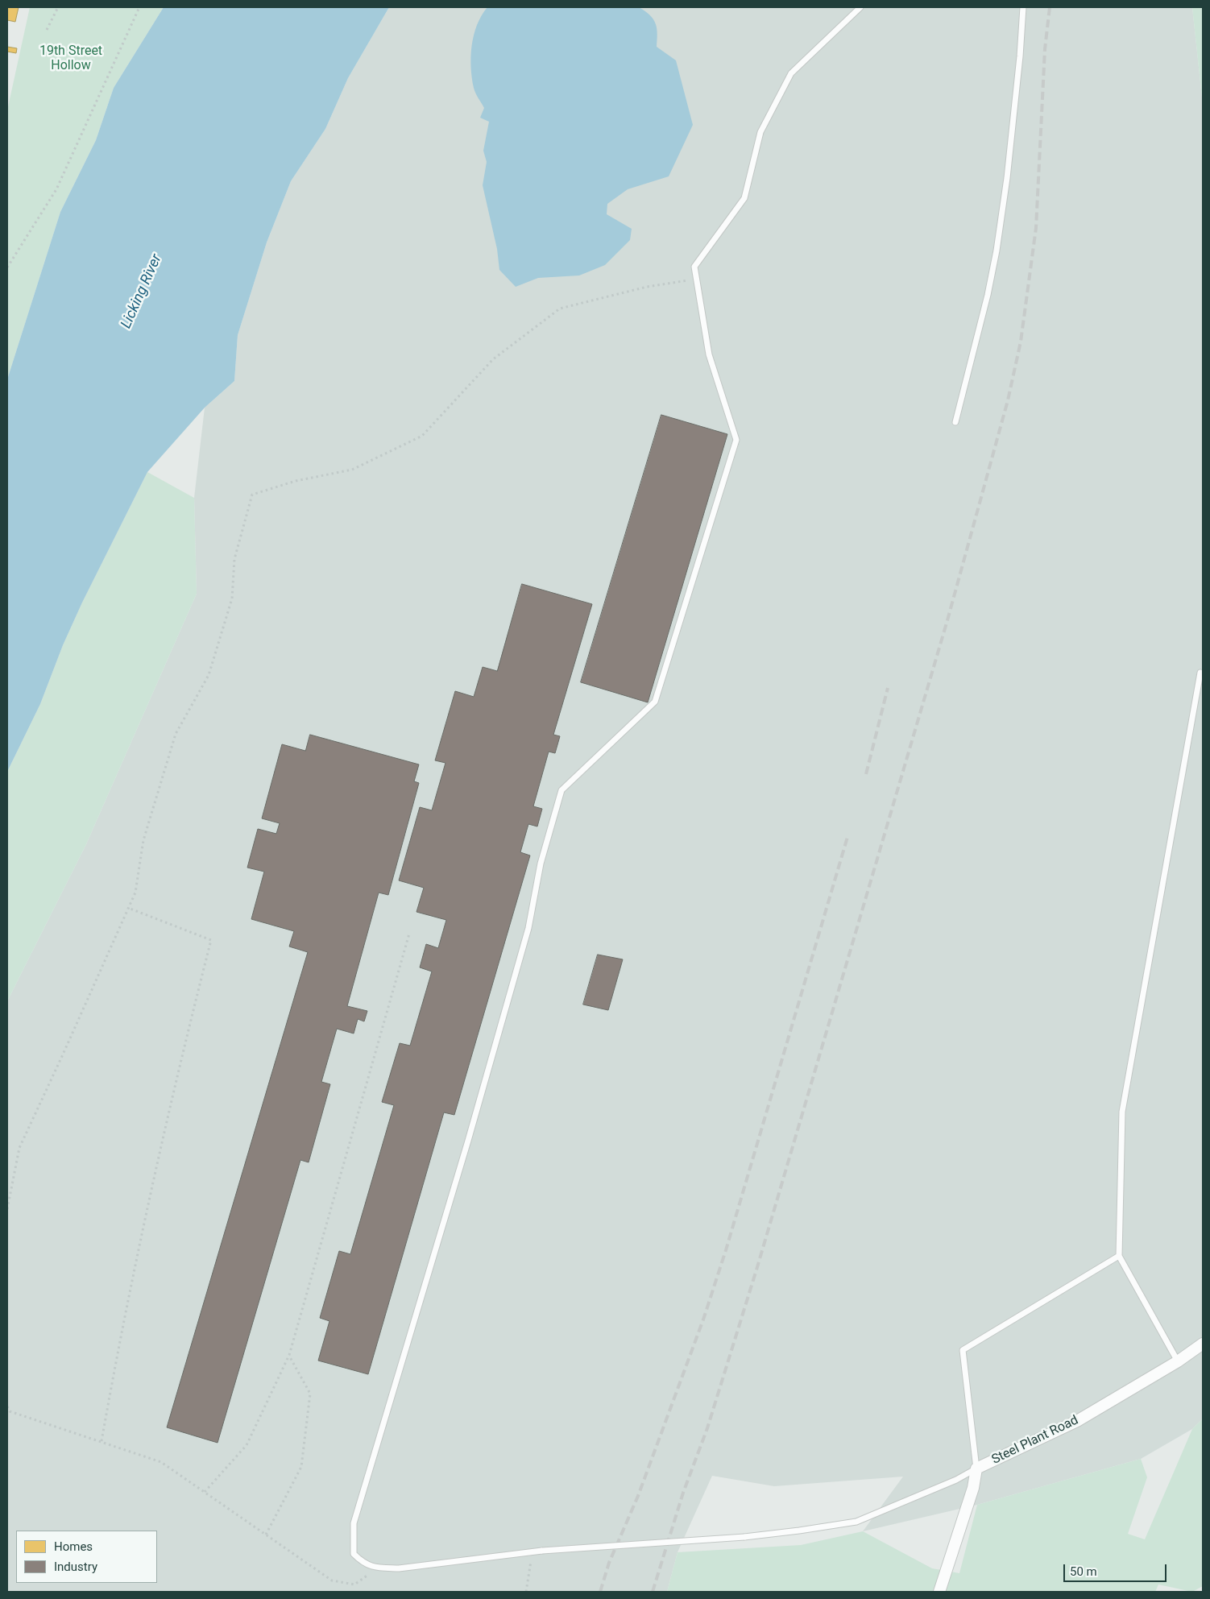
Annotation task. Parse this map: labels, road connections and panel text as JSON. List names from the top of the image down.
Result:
{
  "streets": {
    "street": ["Steel Plant Road"]
  },
  "water": ["Licking River"],
  "parks": ["19th Street Hollow"],
  "legend": ["Homes", "Industry"],
  "scale_bar": "50 m"
}
